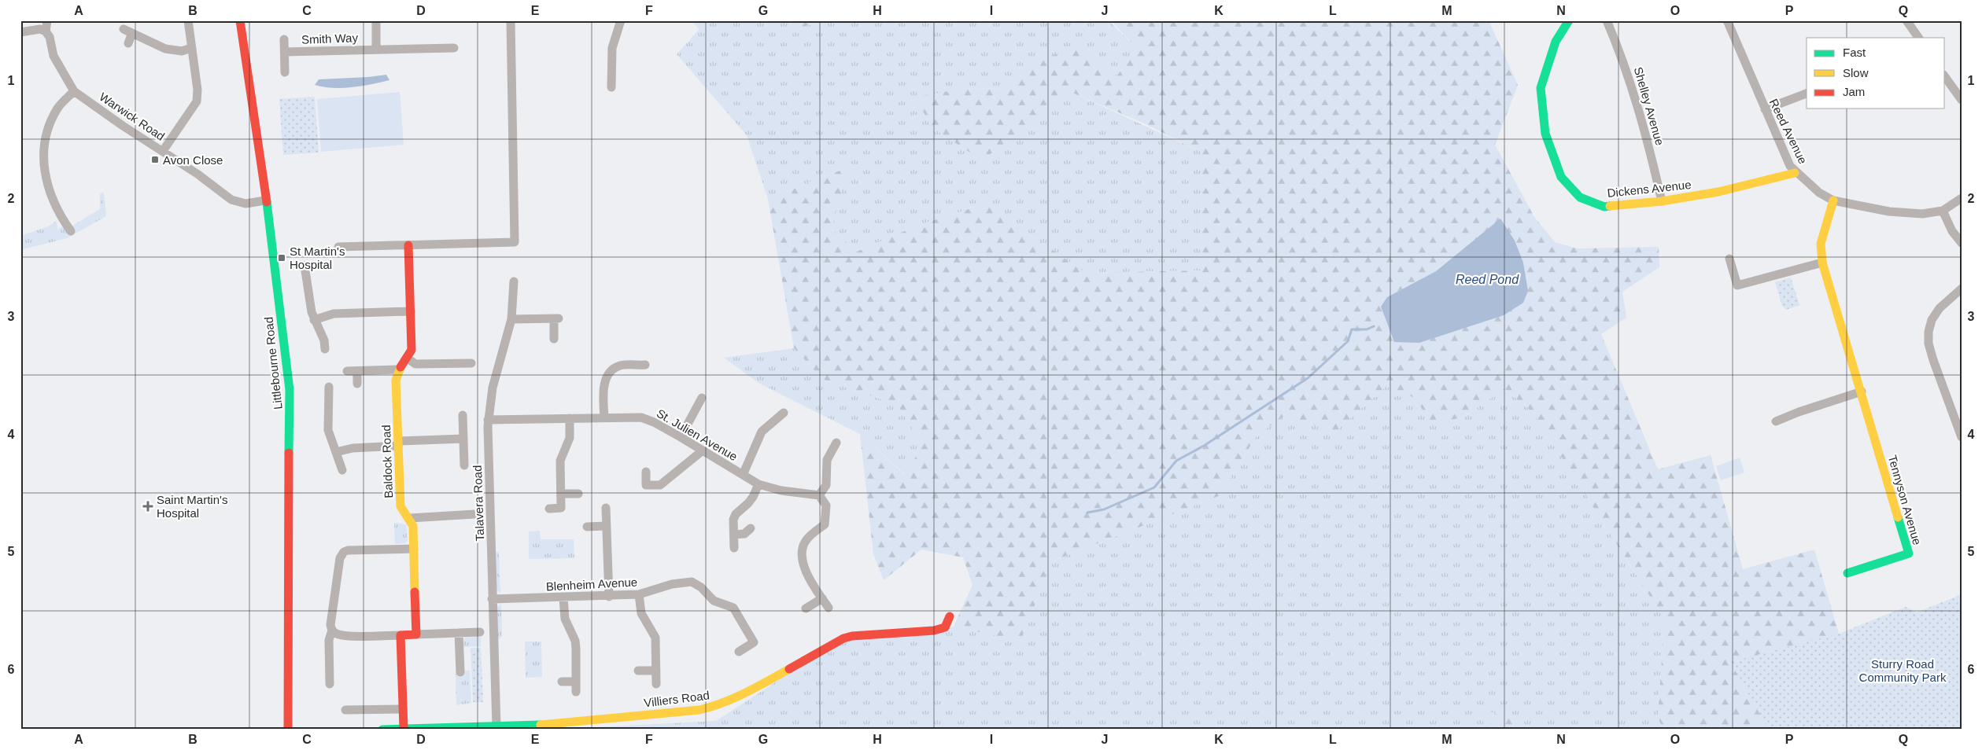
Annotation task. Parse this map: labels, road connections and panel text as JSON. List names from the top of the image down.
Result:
{
  "streets": {
    "street": [
      "Smith Way",
      "Shelley Avenue",
      "Warwick Road",
      "Reed Avenue",
      "Dickens Avenue",
      "Littlebourne Road",
      "St. Julien Avenue",
      "Baldock Road",
      "Tennyson Avenue",
      "Talavera Road",
      "Blenheim Avenue",
      "Villiers Road"
    ]
  },
  "crossings": [
    ["Shelley Avenue", "Dickens Avenue"],
    ["Warwick Road", "Littlebourne Road"],
    ["Reed Avenue", "Dickens Avenue"],
    ["Reed Avenue", "Tennyson Avenue"],
    ["St. Julien Avenue", "Talavera Road"],
    ["Talavera Road", "Blenheim Avenue"],
    ["Talavera Road", "Villiers Road"]
  ],
  "water": ["Reed Pond"],
  "parks": ["Sturry Road Community Park"],
  "places": {
    "transit": ["Avon Close", "St Martin's Hospital"],
    "health": ["Saint Martin's Hospital"]
  },
  "legend": ["Fast", "Slow", "Jam"],
  "grid": {
    "columns": [
      "A",
      "B",
      "C",
      "D",
      "E",
      "F",
      "G",
      "H",
      "I",
      "J",
      "K",
      "L",
      "M",
      "N",
      "O",
      "P",
      "Q"
    ],
    "rows": [
      "1",
      "2",
      "3",
      "4",
      "5",
      "6"
    ]
  }
}
